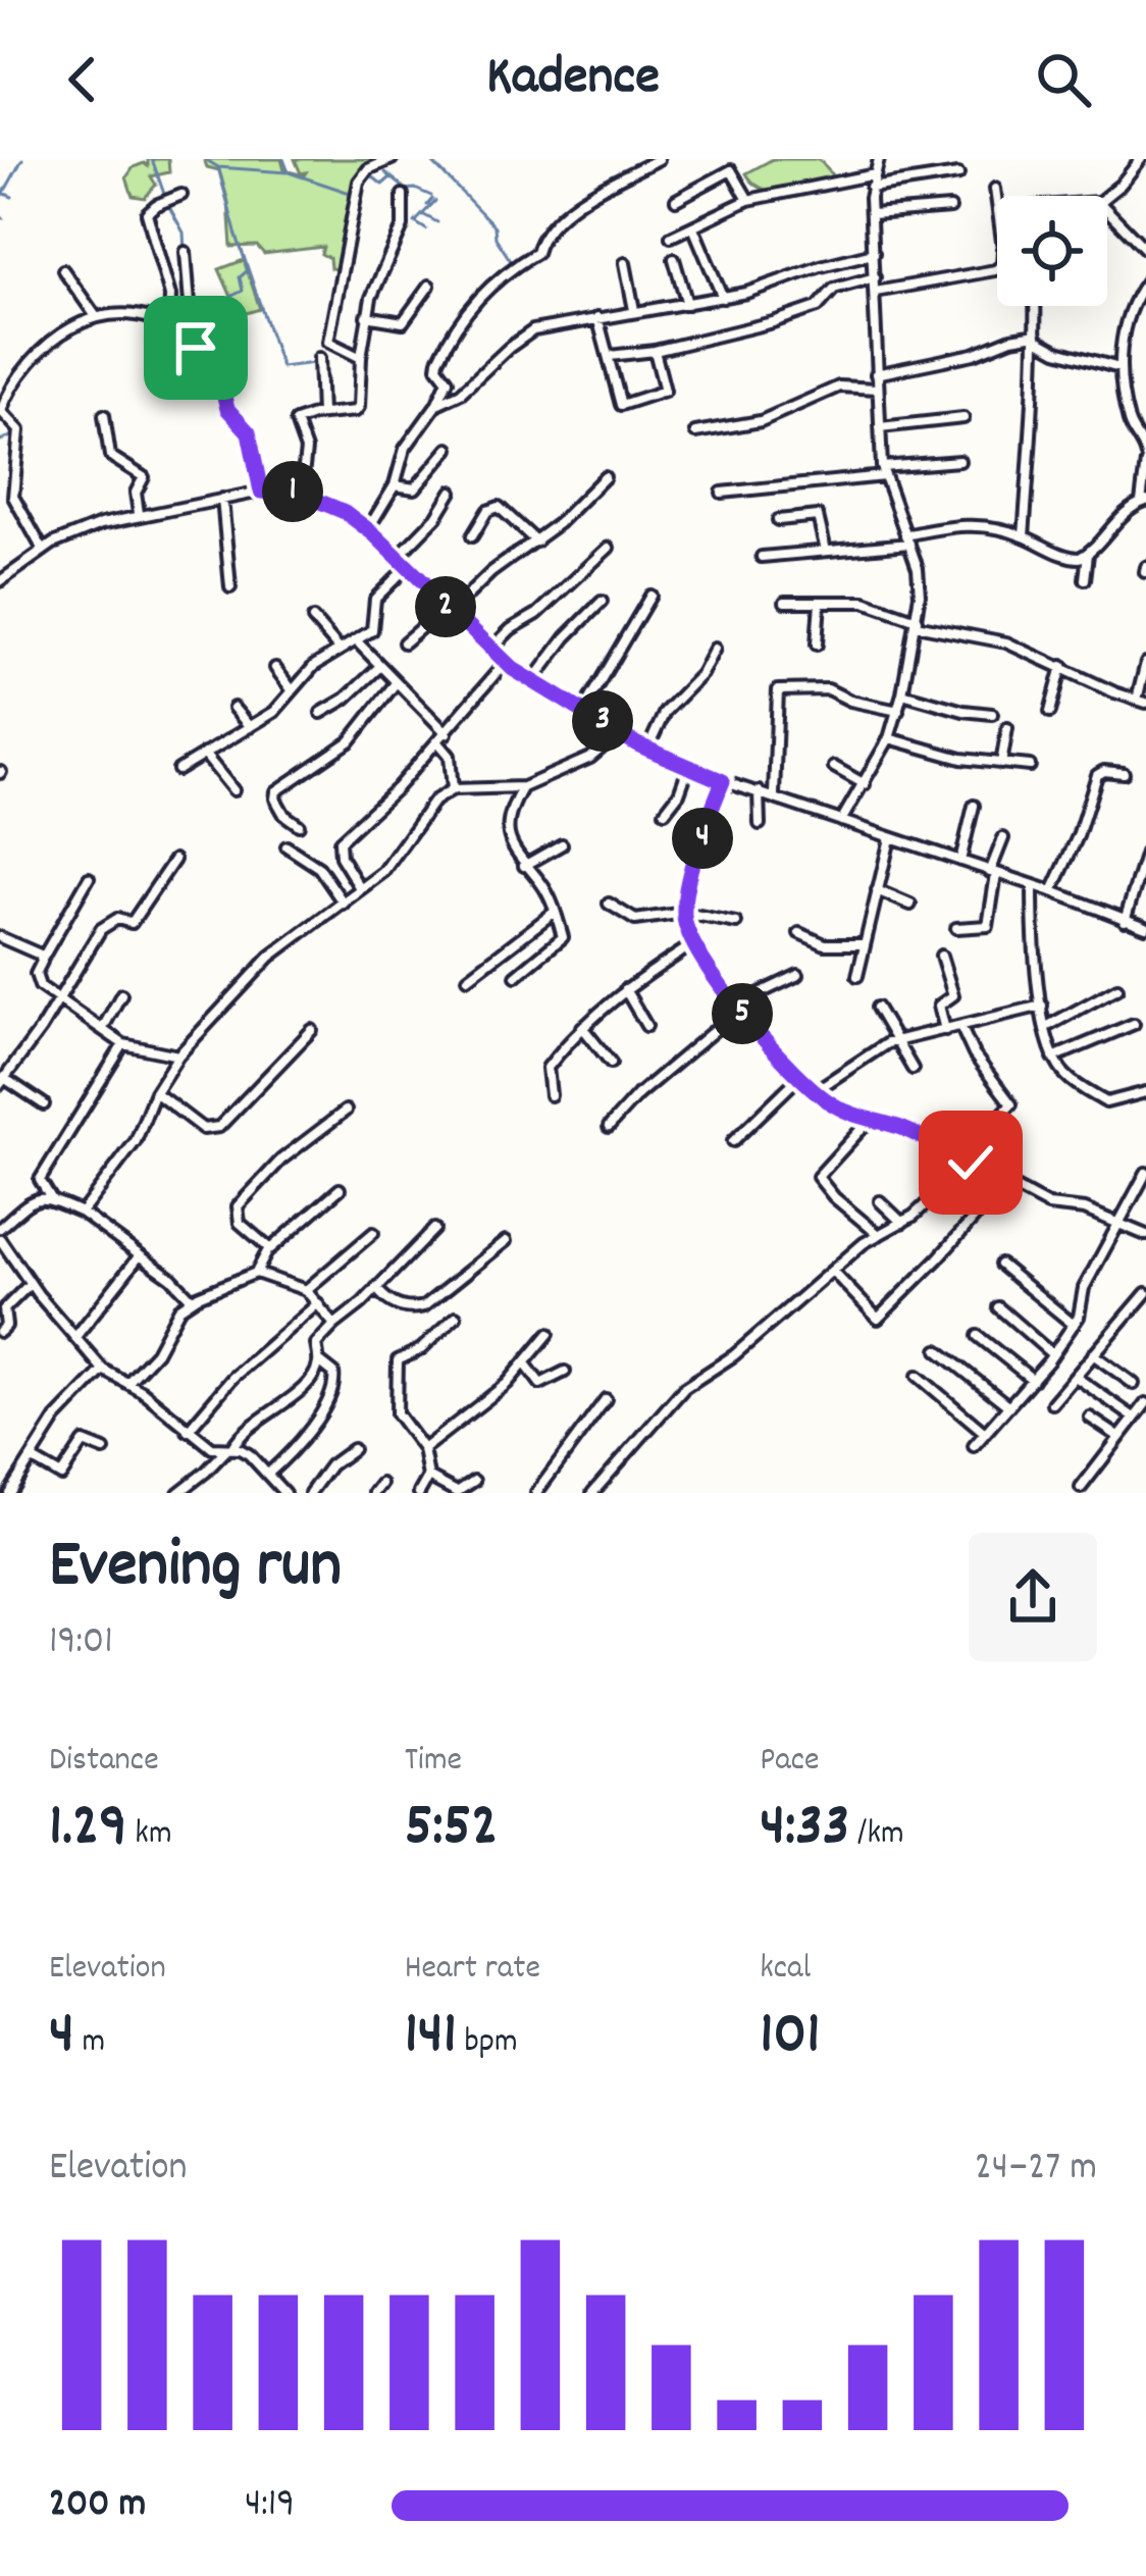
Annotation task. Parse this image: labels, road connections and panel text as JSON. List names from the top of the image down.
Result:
{
  "page": {
    "header": "Kadence",
    "pins": [
      "1",
      "2",
      "3",
      "4",
      "5"
    ],
    "heading": ["Evening run", "19:01"],
    "stats": [
      ["Distance", "1.29 km"],
      ["Time", "5:52"],
      ["Pace", "4:33 /km"],
      ["Elevation", "4 m"],
      ["Heart rate", "141 bpm"],
      ["kcal", "101"]
    ],
    "chart": ["Elevation", "24–27 m"],
    "list": [
      {
        "name": "200 m",
        "note": "4:19"
      }
    ]
  }
}
